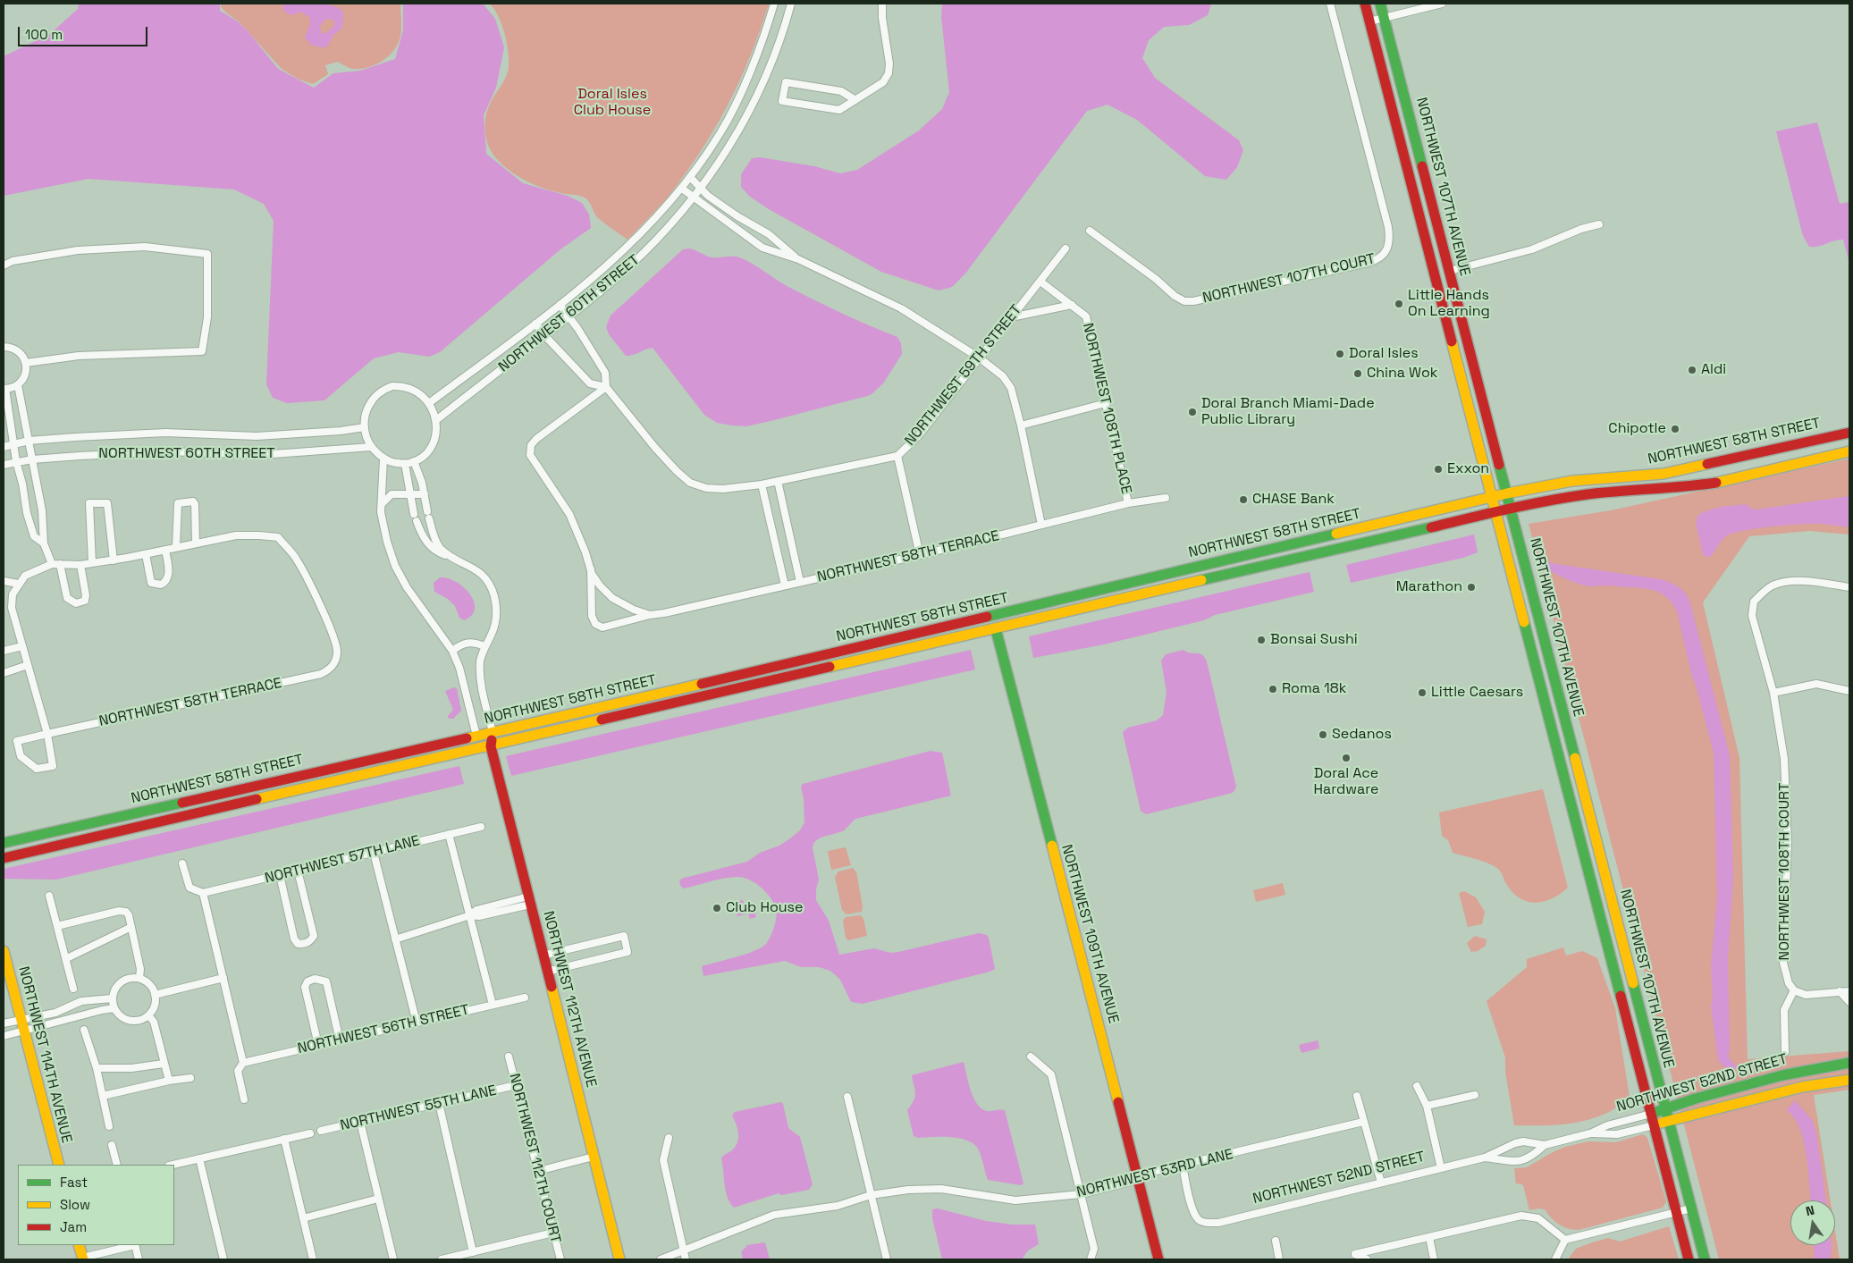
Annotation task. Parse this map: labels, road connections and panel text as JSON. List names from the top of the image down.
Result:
{
  "streets": {
    "street": [
      "NORTHWEST 107TH AVENUE",
      "NORTHWEST 107TH COURT",
      "NORTHWEST 60TH STREET",
      "NORTHWEST 59TH STREET",
      "NORTHWEST 108TH PLACE",
      "NORTHWEST 58TH STREET",
      "NORTHWEST 58TH TERRACE",
      "NORTHWEST 57TH LANE",
      "NORTHWEST 108TH COURT",
      "NORTHWEST 109TH AVENUE",
      "NORTHWEST 112TH AVENUE",
      "NORTHWEST 56TH STREET",
      "NORTHWEST 114TH AVENUE",
      "NORTHWEST 52ND STREET",
      "NORTHWEST 55TH LANE",
      "NORTHWEST 112TH COURT",
      "NORTHWEST 53RD LANE"
    ]
  },
  "crossings": [
    ["NORTHWEST 107TH AVENUE", "NORTHWEST 58TH STREET"],
    ["NORTHWEST 107TH AVENUE", "NORTHWEST 52ND STREET"],
    ["NORTHWEST 60TH STREET", "NORTHWEST 112TH AVENUE"],
    ["NORTHWEST 59TH STREET", "NORTHWEST 108TH PLACE"],
    ["NORTHWEST 108TH PLACE", "NORTHWEST 58TH TERRACE"],
    ["NORTHWEST 58TH STREET", "NORTHWEST 109TH AVENUE"],
    ["NORTHWEST 58TH STREET", "NORTHWEST 112TH AVENUE"],
    ["NORTHWEST 109TH AVENUE", "NORTHWEST 53RD LANE"],
    ["NORTHWEST 52ND STREET", "NORTHWEST 53RD LANE"],
    ["NORTHWEST 55TH LANE", "NORTHWEST 112TH COURT"]
  ],
  "parks": ["Doral Isles Club House"],
  "places": [
    "Little Hands On Learning",
    "Doral Isles",
    "Aldi",
    "China Wok",
    "Doral Branch Miami-Dade Public Library",
    "Chipotle",
    "Exxon",
    "CHASE Bank",
    "Marathon",
    "Bonsai Sushi",
    "Roma 18k",
    "Little Caesars",
    "Sedanos",
    "Doral Ace Hardware",
    "Club House"
  ],
  "legend": ["Fast", "Slow", "Jam"],
  "scale_bar": "100 m",
  "north": "top"
}
